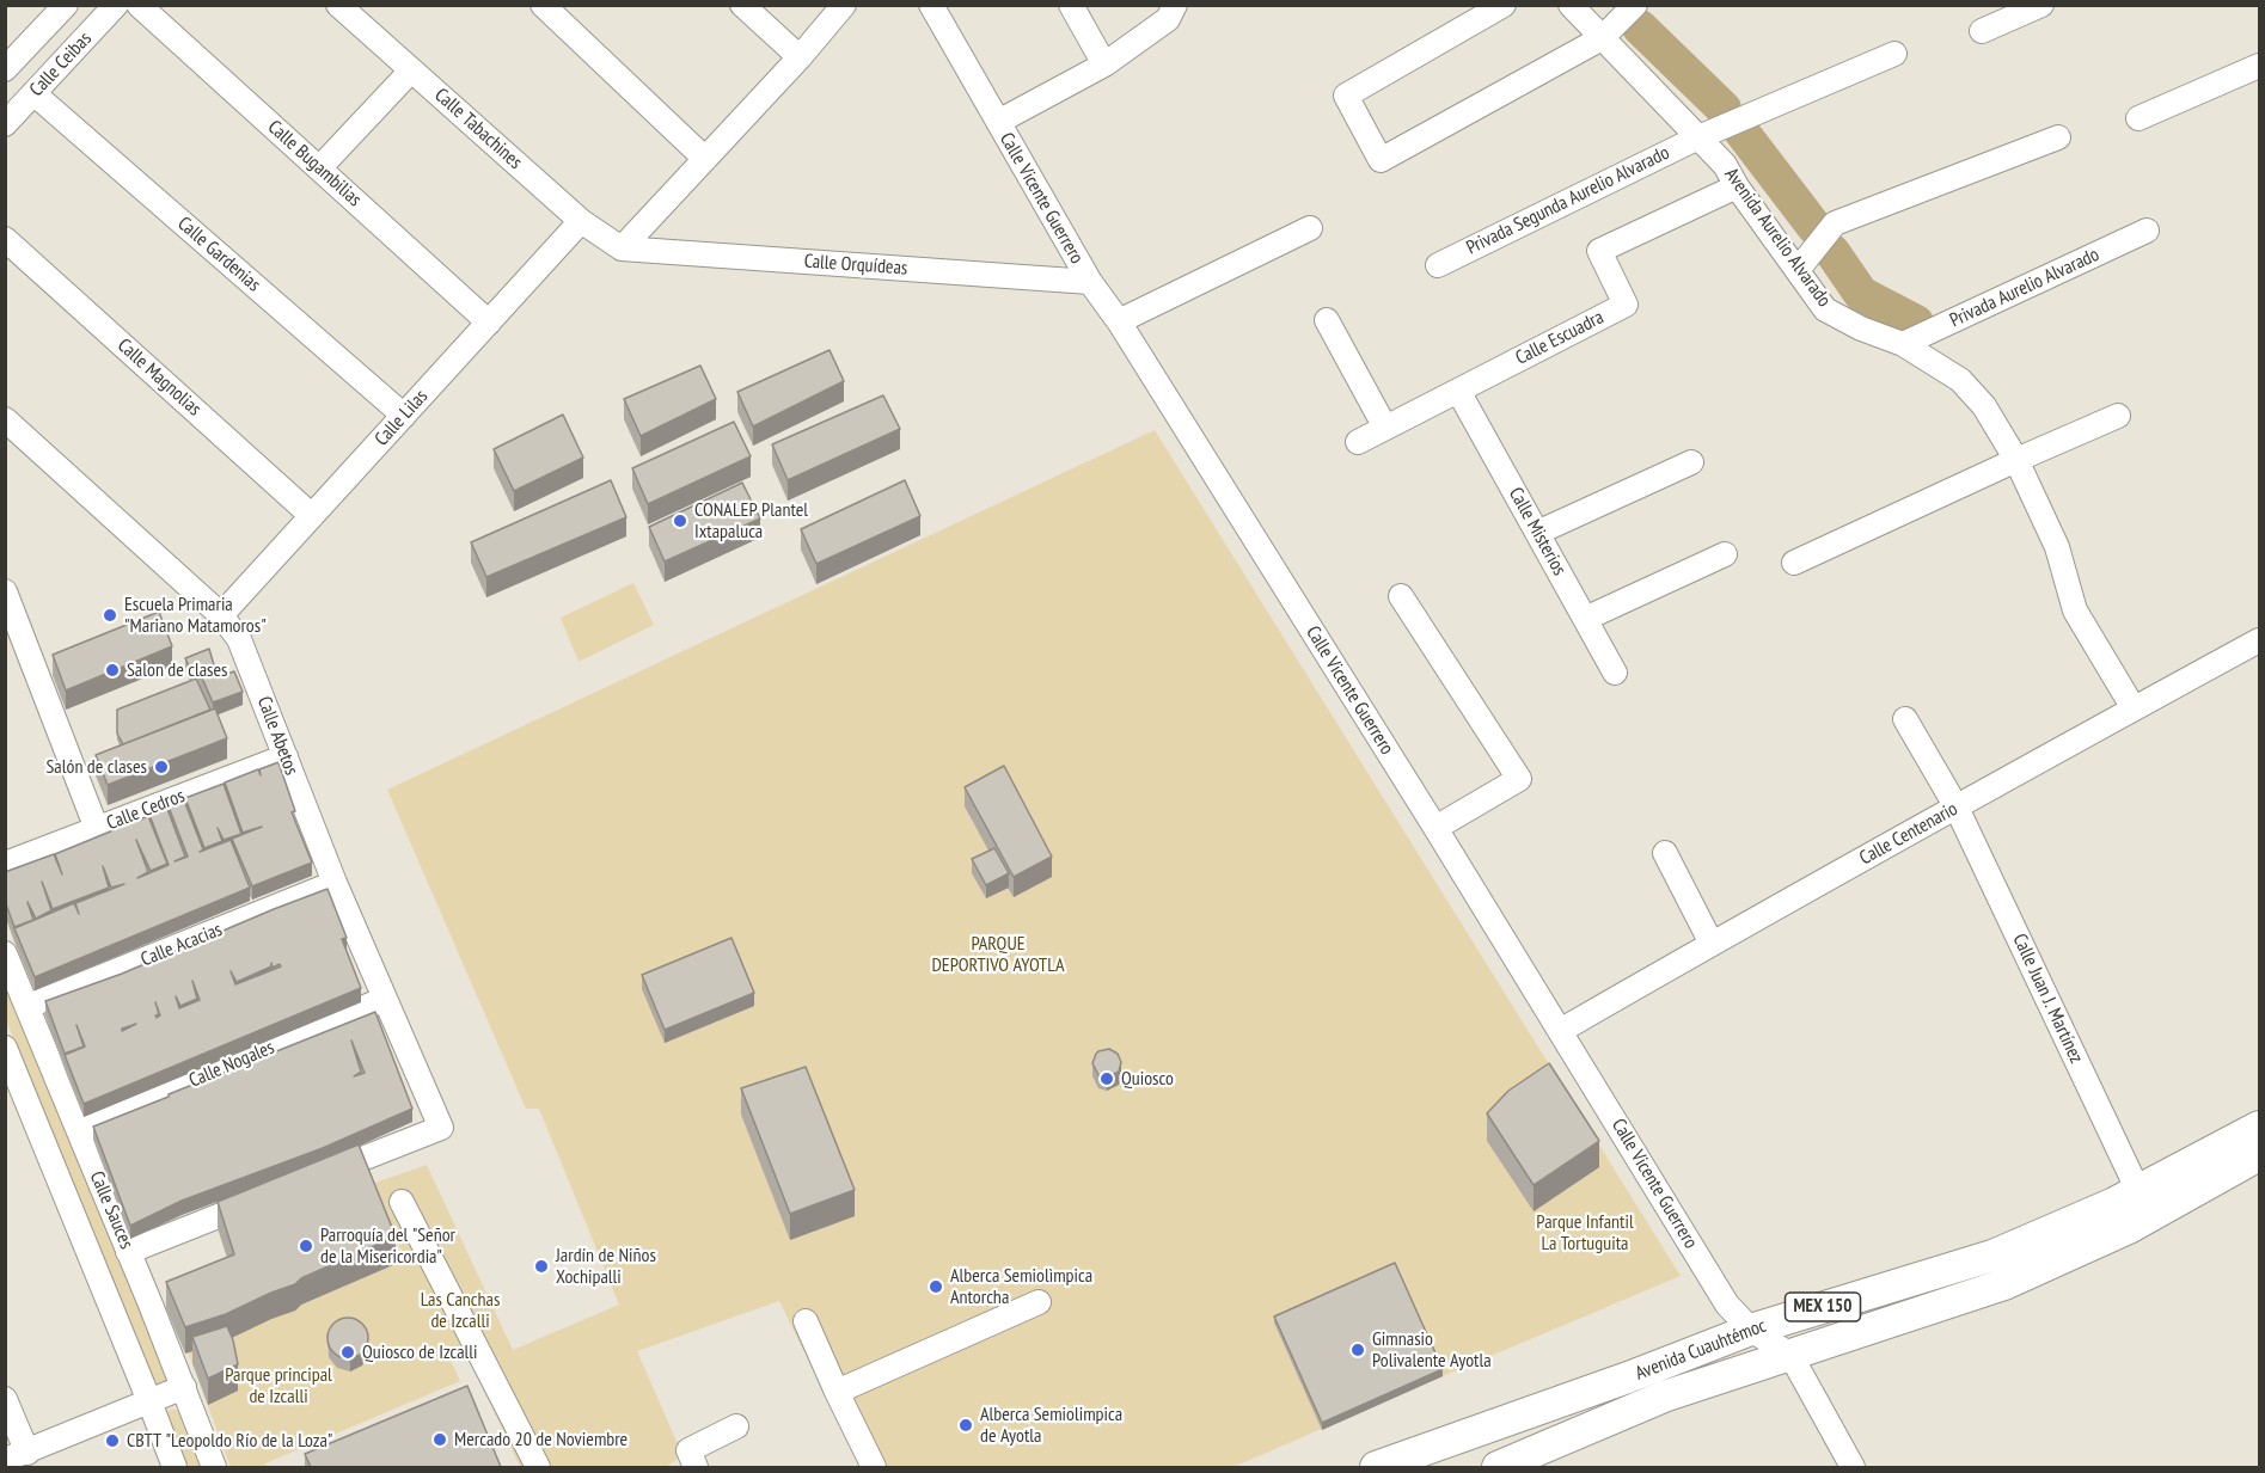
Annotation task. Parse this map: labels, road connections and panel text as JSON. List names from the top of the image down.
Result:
{
  "streets": {
    "main road": ["MEX 150", "Avenida Cuauhtémoc"],
    "street": [
      "Calle Ceibas",
      "Calle Tabachines",
      "Calle Bugambilias",
      "Calle Vicente Guerrero",
      "Privada Segunda Aurelio Alvarado",
      "Avenida Aurelio Alvarado",
      "Calle Gardenias",
      "Calle Orquídeas",
      "Privada Aurelio Alvarado",
      "Calle Escuadra",
      "Calle Magnolias",
      "Calle Lilas",
      "Calle Misterios",
      "Calle Abetos",
      "Calle Cedros",
      "Calle Centenario",
      "Calle Acacias",
      "Calle Juan J. Martínez",
      "Calle Nogales",
      "Calle Sauces"
    ]
  },
  "crossings": [
    ["Calle Ceibas", "Calle Gardenias"],
    ["Calle Tabachines", "Calle Orquídeas"],
    ["Calle Tabachines", "Calle Lilas"],
    ["Calle Bugambilias", "Calle Lilas"],
    ["Calle Vicente Guerrero", "Calle Orquídeas"],
    ["Calle Vicente Guerrero", "Calle Centenario"],
    ["Calle Vicente Guerrero", "MEX 150"],
    ["Calle Vicente Guerrero", "Avenida Cuauhtémoc"],
    ["Privada Segunda Aurelio Alvarado", "Avenida Aurelio Alvarado"],
    ["Avenida Aurelio Alvarado", "Privada Aurelio Alvarado"],
    ["Avenida Aurelio Alvarado", "Calle Escuadra"],
    ["Avenida Aurelio Alvarado", "Calle Centenario"],
    ["Calle Gardenias", "Calle Lilas"],
    ["Calle Escuadra", "Calle Misterios"],
    ["Calle Magnolias", "Calle Lilas"],
    ["Calle Lilas", "Calle Abetos"],
    ["Calle Abetos", "Calle Cedros"],
    ["Calle Abetos", "Calle Acacias"],
    ["Calle Abetos", "Calle Nogales"],
    ["Calle Centenario", "Calle Juan J. Martínez"],
    ["Calle Acacias", "Calle Sauces"],
    ["Calle Juan J. Martínez", "Avenida Cuauhtémoc"],
    ["Calle Nogales", "Calle Sauces"]
  ],
  "parks": [
    "PARQUE DEPORTIVO AYOTLA",
    "Parque Infantil La Tortuguita",
    "Las Canchas de Izcalli",
    "Parque principal de Izcalli"
  ],
  "places": [
    "CONALEP Plantel Ixtapaluca",
    "Escuela Primaria \"Mariano Matamoros\"",
    "Salon de clases",
    "Salón de clases",
    "Quiosco",
    "Parroquía del \"Señor de la Misericordia\"",
    "Jardín de Niños Xochipalli",
    "Alberca Semiolìmpica Antorcha",
    "Gimnasio Polivalente Ayotla",
    "Quiosco de Izcalli",
    "Alberca Semiolimpica de Ayotla",
    "Mercado 20 de Noviembre",
    "CBTT \"Leopoldo Río de la Loza\""
  ]
}
